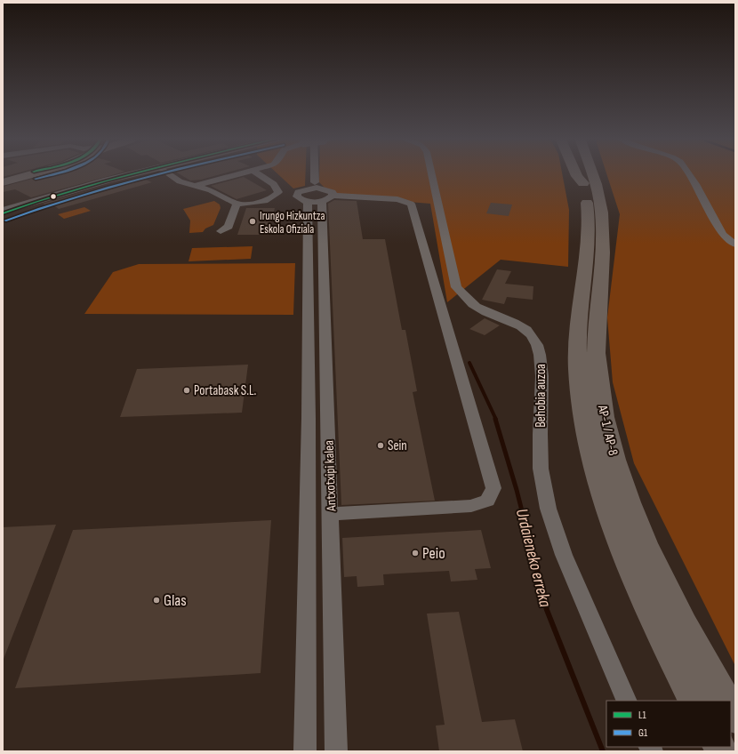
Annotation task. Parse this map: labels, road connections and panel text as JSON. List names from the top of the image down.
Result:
{
  "streets": {
    "highway": ["AP-1 / AP-8"],
    "street": ["Behobia auzoa", "Antxotxipi kalea"]
  },
  "water": ["Urdaieneko erreka"],
  "places": [
    "Irungo Hizkuntza Eskola Ofiziala",
    "Portabask S.L.",
    "Sein",
    "Peio",
    "Glas"
  ],
  "lines": ["transit line L1", "transit line G1"],
  "legend": ["L1", "G1"]
}
